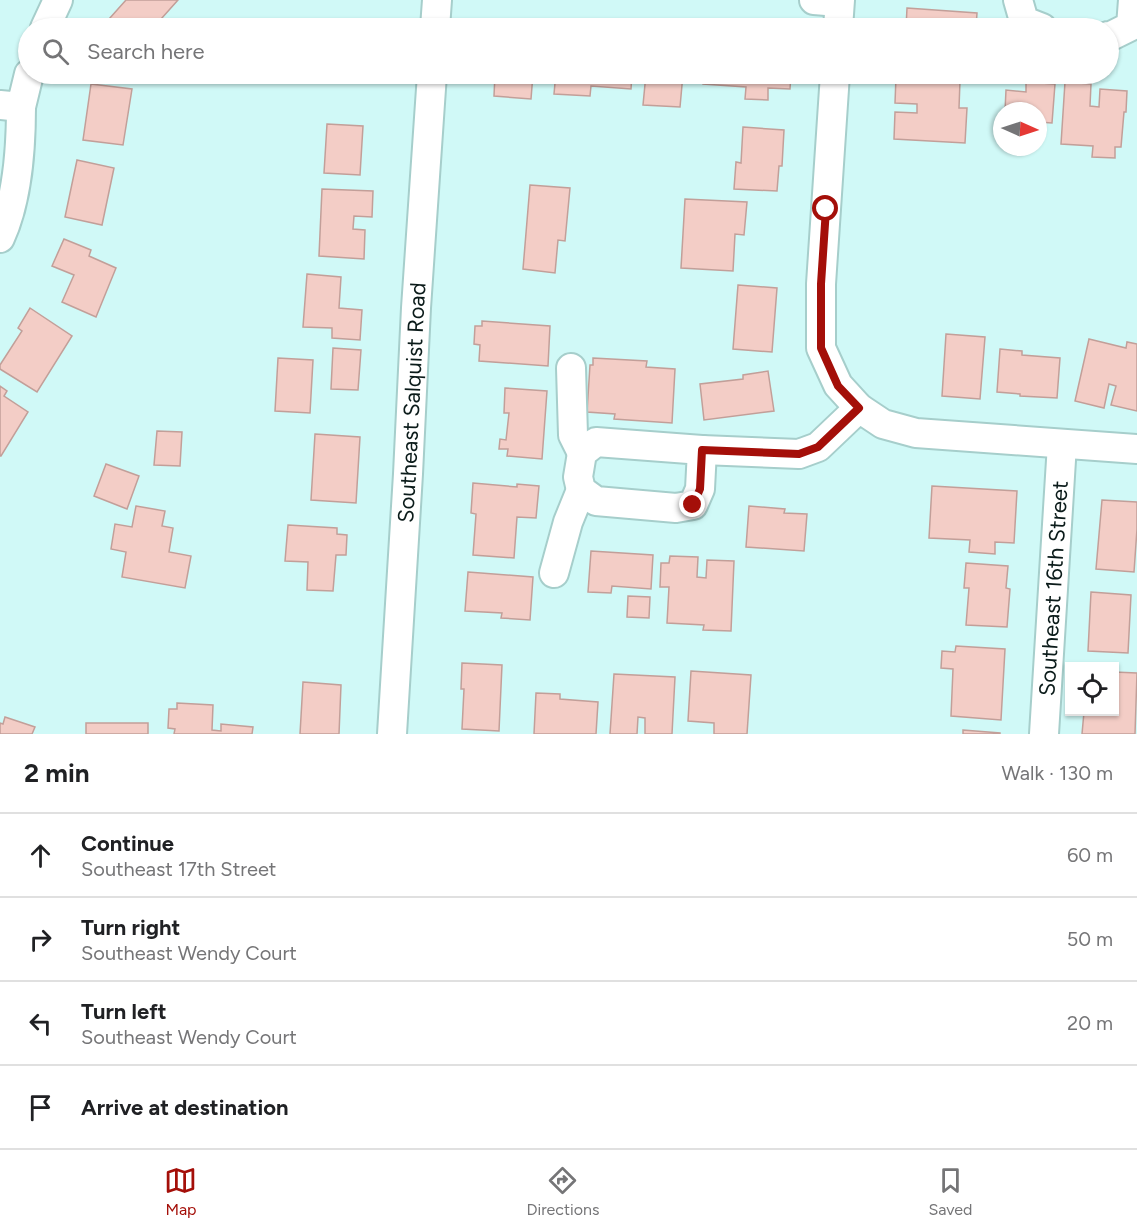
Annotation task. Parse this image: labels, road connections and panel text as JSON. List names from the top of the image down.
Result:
{
  "streets": {
    "street": ["Southeast Salquist Road", "Southeast 16th Street"]
  },
  "north": "right",
  "page": {
    "search": "Search here",
    "heading": ["2 min", "Walk · 130 m"],
    "list": [
      ["Continue", "Southeast 17th Street", "60 m"],
      ["Turn right", "Southeast Wendy Court", "50 m"],
      ["Turn left", "Southeast Wendy Court", "20 m"],
      "Arrive at destination"
    ],
    "nav": ["Map", "Directions", "Saved"]
  }
}
